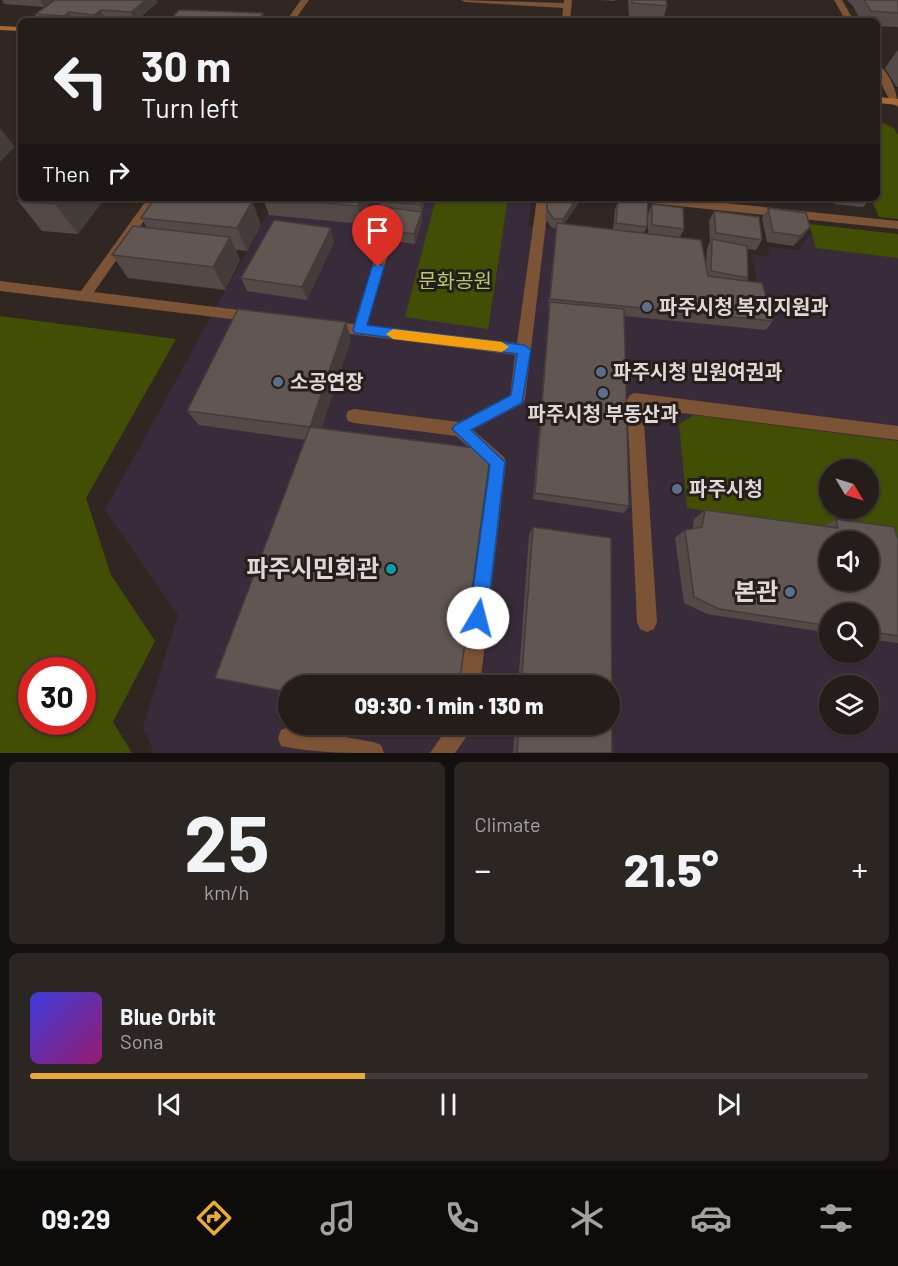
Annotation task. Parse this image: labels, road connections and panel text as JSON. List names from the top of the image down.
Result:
{
  "parks": ["문화공원"],
  "places": [
    "파주시청 복지지원과",
    "파주시청 민원여권과",
    "소공연장",
    "파주시청 부동산과",
    "파주시청",
    "파주시민회관",
    "본관"
  ],
  "north": "bottom right",
  "page": {
    "turn": ["30 m", "Turn left"],
    "then": "Then",
    "limit": "30",
    "trip": "09:30 · 1 min · 130 m",
    "tile": [
      ["25", "km/h"],
      "Climate"
    ],
    "heat": ["−", "21.5°", "+"],
    "song": ["Blue Orbit", "Sona"],
    "tabs": "09:29"
  }
}
